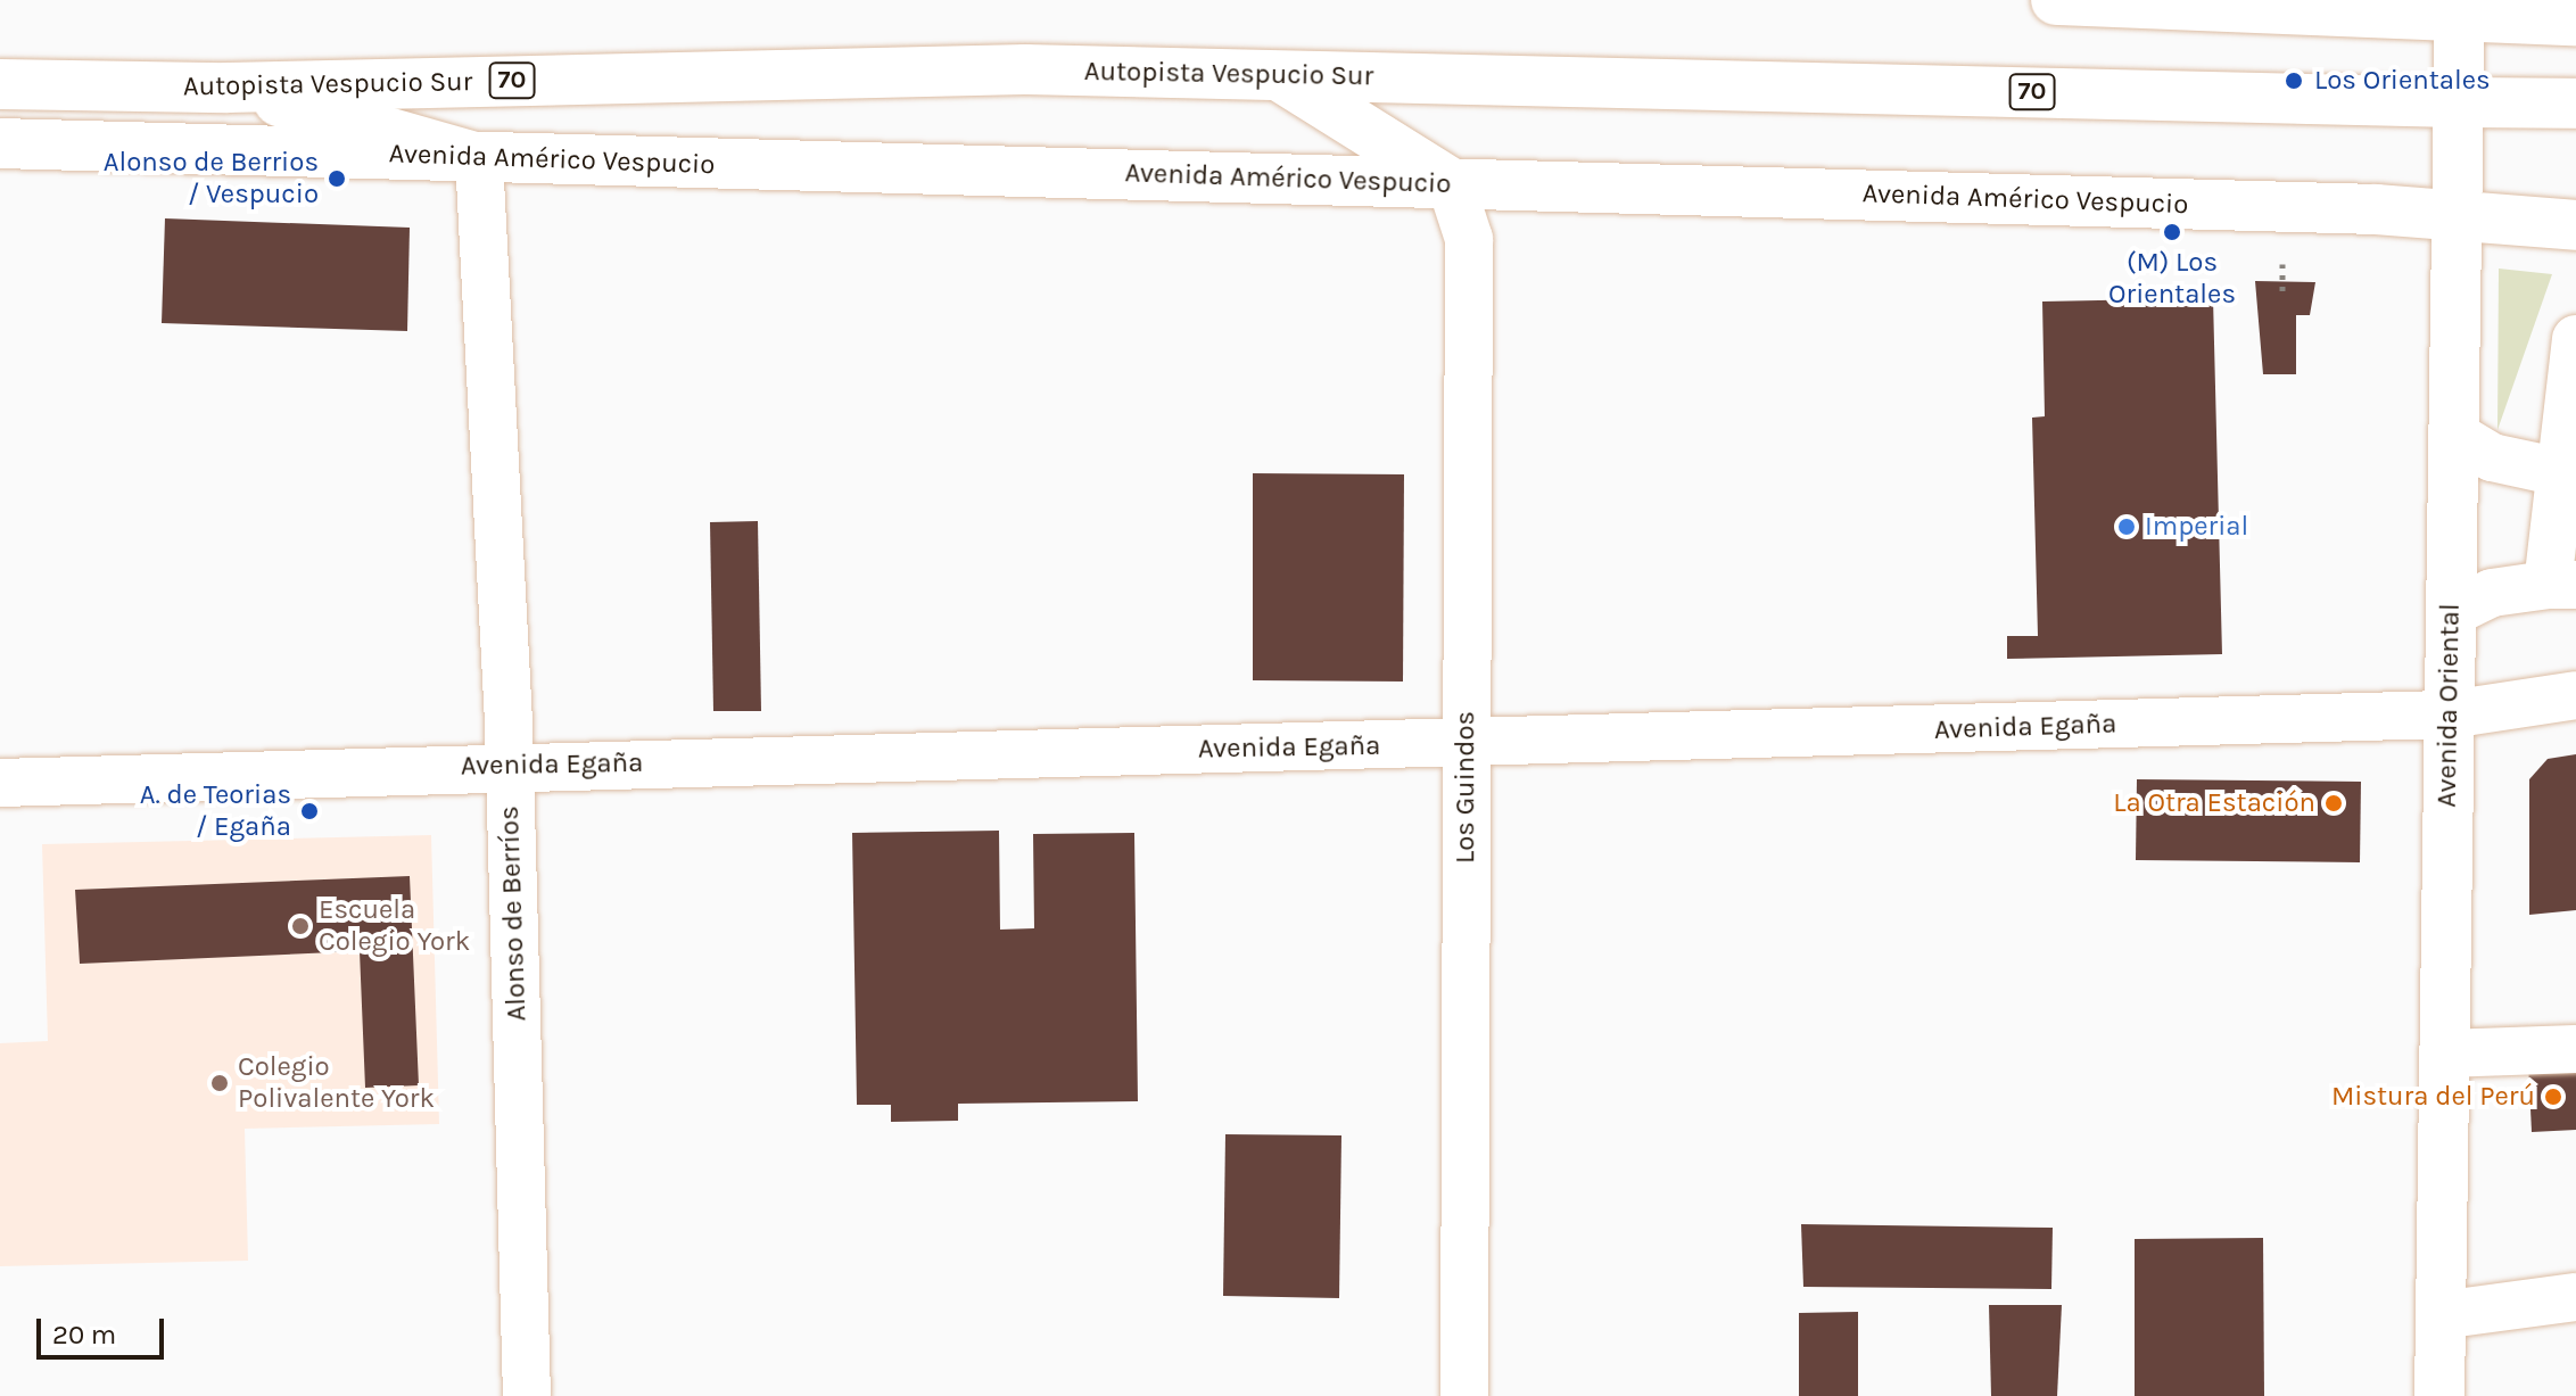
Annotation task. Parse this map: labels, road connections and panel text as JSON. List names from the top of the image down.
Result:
{
  "streets": {
    "main road": [
      "Autopista Vespucio Sur",
      "70",
      "Avenida Américo Vespucio",
      "Avenida Oriental"
    ],
    "street": ["Avenida Egaña", "Los Guindos", "Alonso de Berríos"]
  },
  "crossings": [
    ["Autopista Vespucio Sur", "70"],
    ["Autopista Vespucio Sur", "Avenida Oriental"],
    ["70", "Avenida Oriental"],
    ["Avenida Américo Vespucio", "Avenida Oriental"],
    ["Avenida Américo Vespucio", "Los Guindos"],
    ["Avenida Américo Vespucio", "Alonso de Berríos"],
    ["Avenida Oriental", "Avenida Egaña"],
    ["Avenida Egaña", "Los Guindos"],
    ["Avenida Egaña", "Alonso de Berríos"]
  ],
  "places": [
    "Los Orientales",
    "Alonso de Berrios / Vespucio",
    "(M) Los Orientales",
    "Imperial",
    "La Otra Estación",
    "A. de Teorias / Egaña",
    "Escuela Colegio York",
    "Colegio Polivalente York",
    "Mistura del Perú"
  ],
  "scale_bar": "20 m"
}
